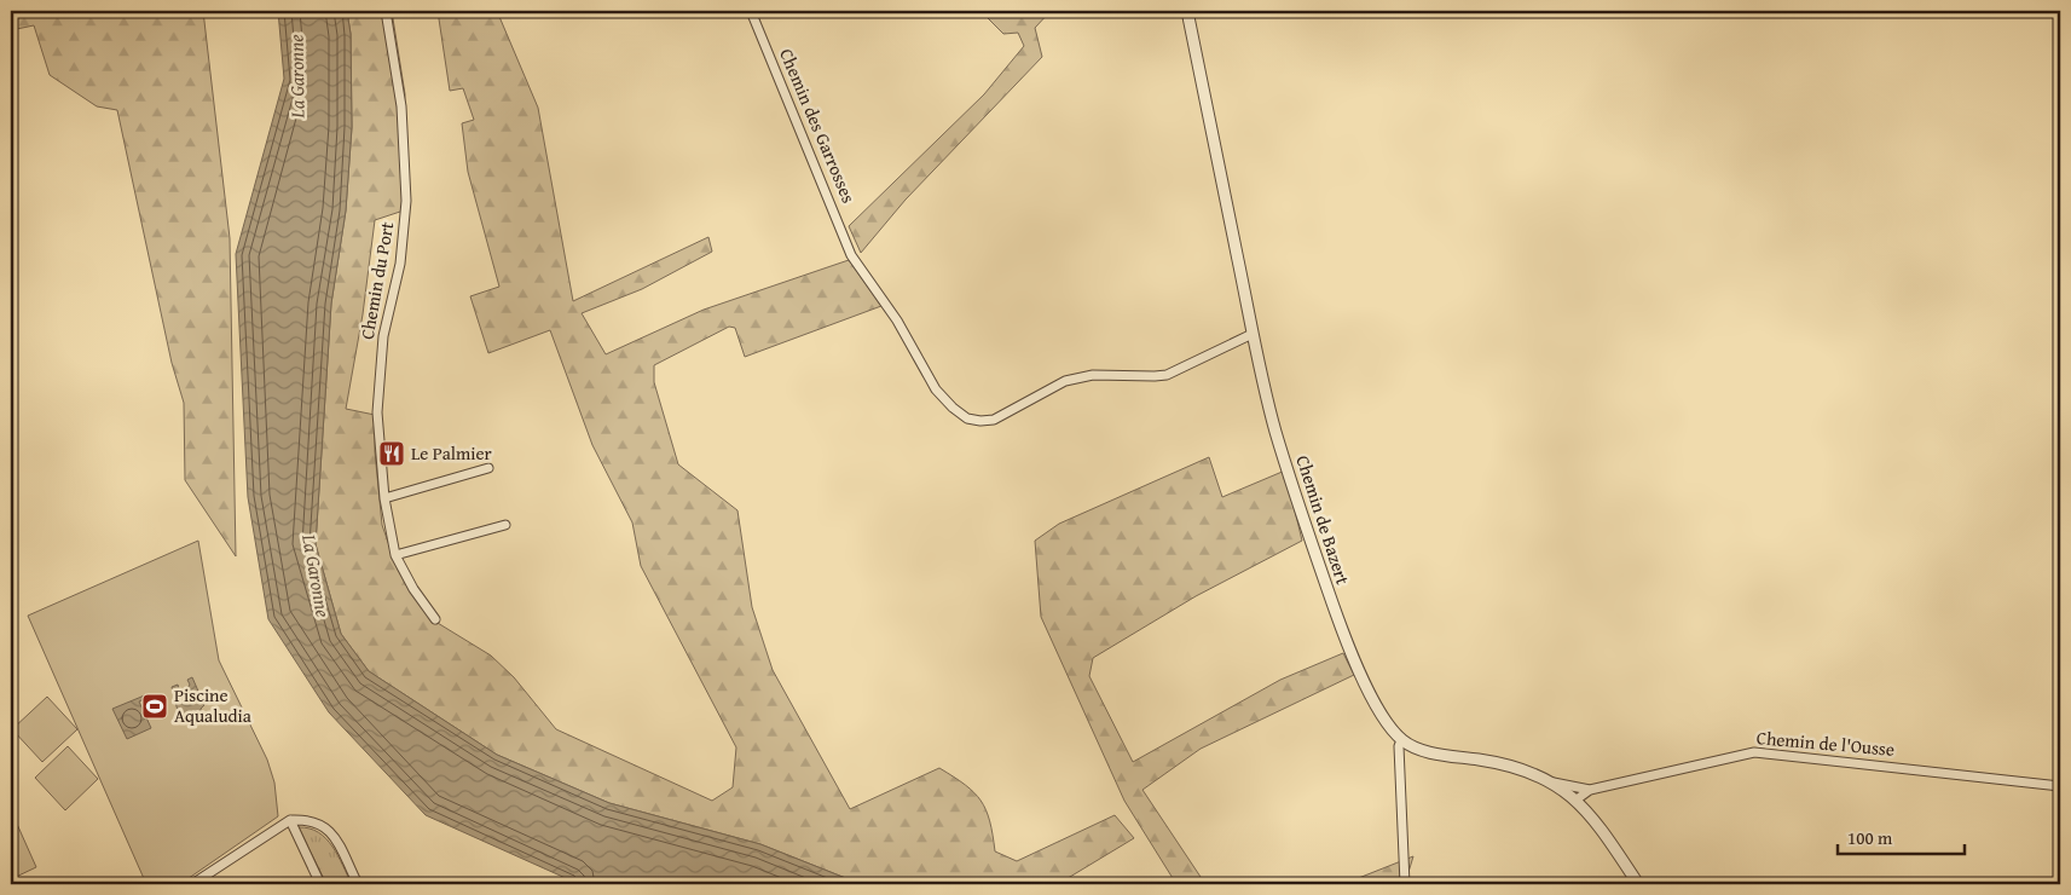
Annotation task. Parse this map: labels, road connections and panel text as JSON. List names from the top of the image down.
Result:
{
  "streets": {
    "street": [
      "Chemin des Garrosses",
      "Chemin du Port",
      "Chemin de Bazert",
      "Chemin de l'Ousse"
    ]
  },
  "crossings": [
    ["Chemin des Garrosses", "Chemin de Bazert"],
    ["Chemin de Bazert", "Chemin de l'Ousse"]
  ],
  "water": ["La Garonne"],
  "places": {
    "restaurant": ["Le Palmier"],
    "sports": ["Piscine Aqualudia"]
  },
  "scale_bar": "100 m"
}
